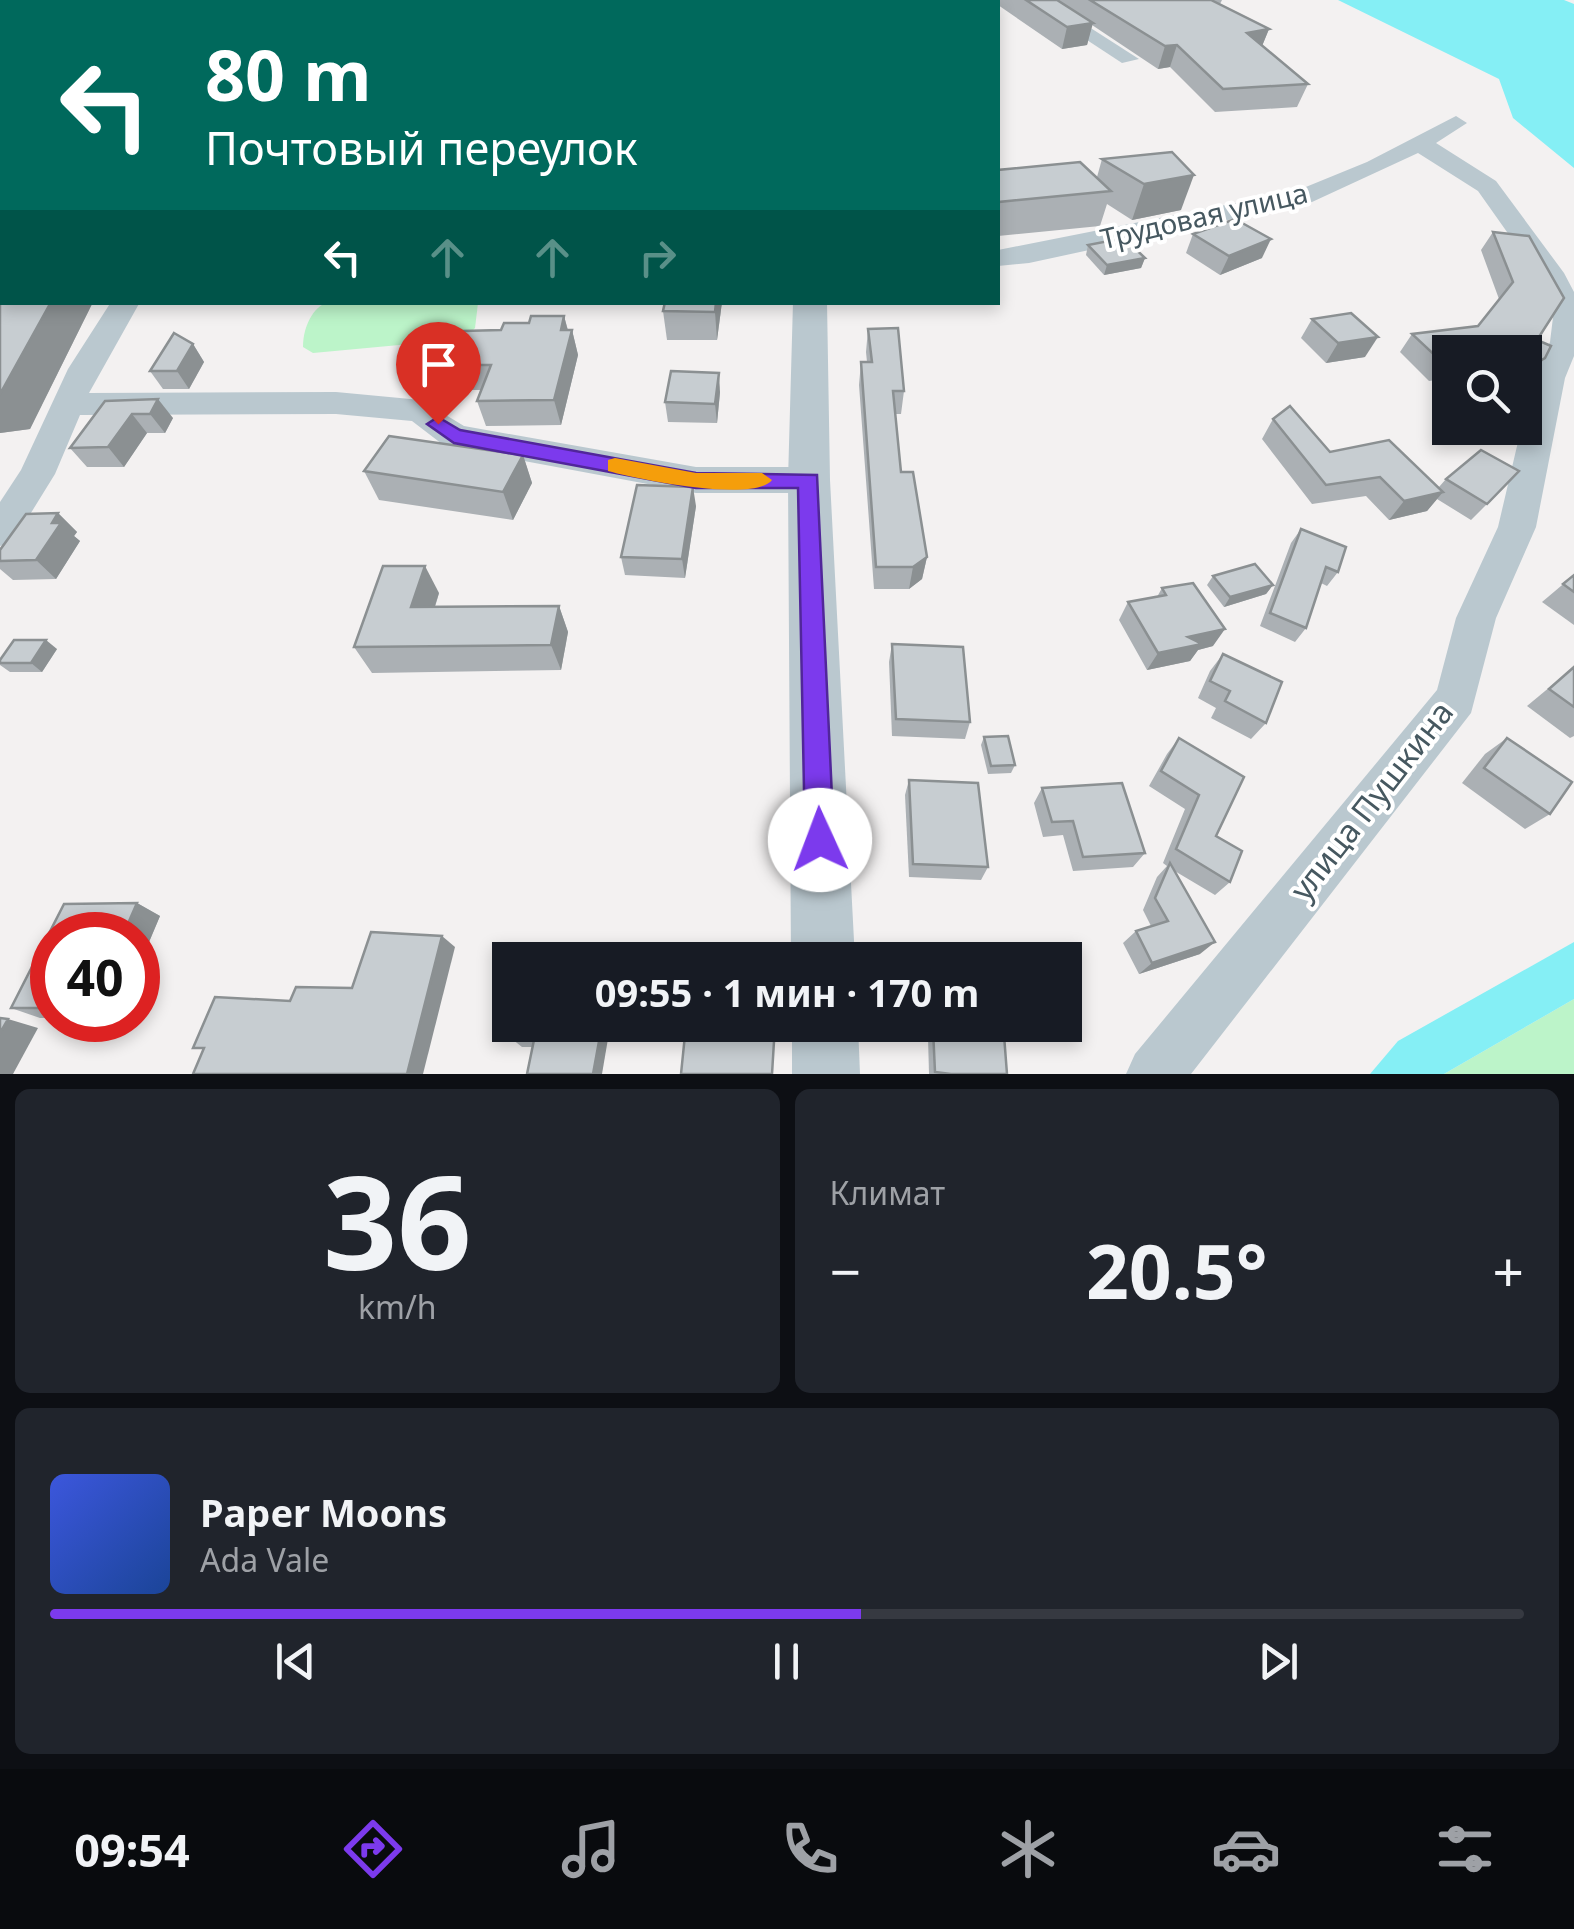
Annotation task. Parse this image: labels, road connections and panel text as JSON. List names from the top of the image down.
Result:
{
  "streets": {
    "street": ["Трудовая улица", "улица Пушкина"]
  },
  "crossings": [
    ["Трудовая улица", "улица Пушкина"]
  ],
  "page": {
    "turn": ["80 m", "Почтовый переулок"],
    "limit": "40",
    "trip": "09:55 · 1 мин · 170 m",
    "tile": [
      ["36", "km/h"],
      "Климат"
    ],
    "heat": ["−", "20.5°", "+"],
    "song": ["Paper Moons", "Ada Vale"],
    "tabs": "09:54"
  }
}
